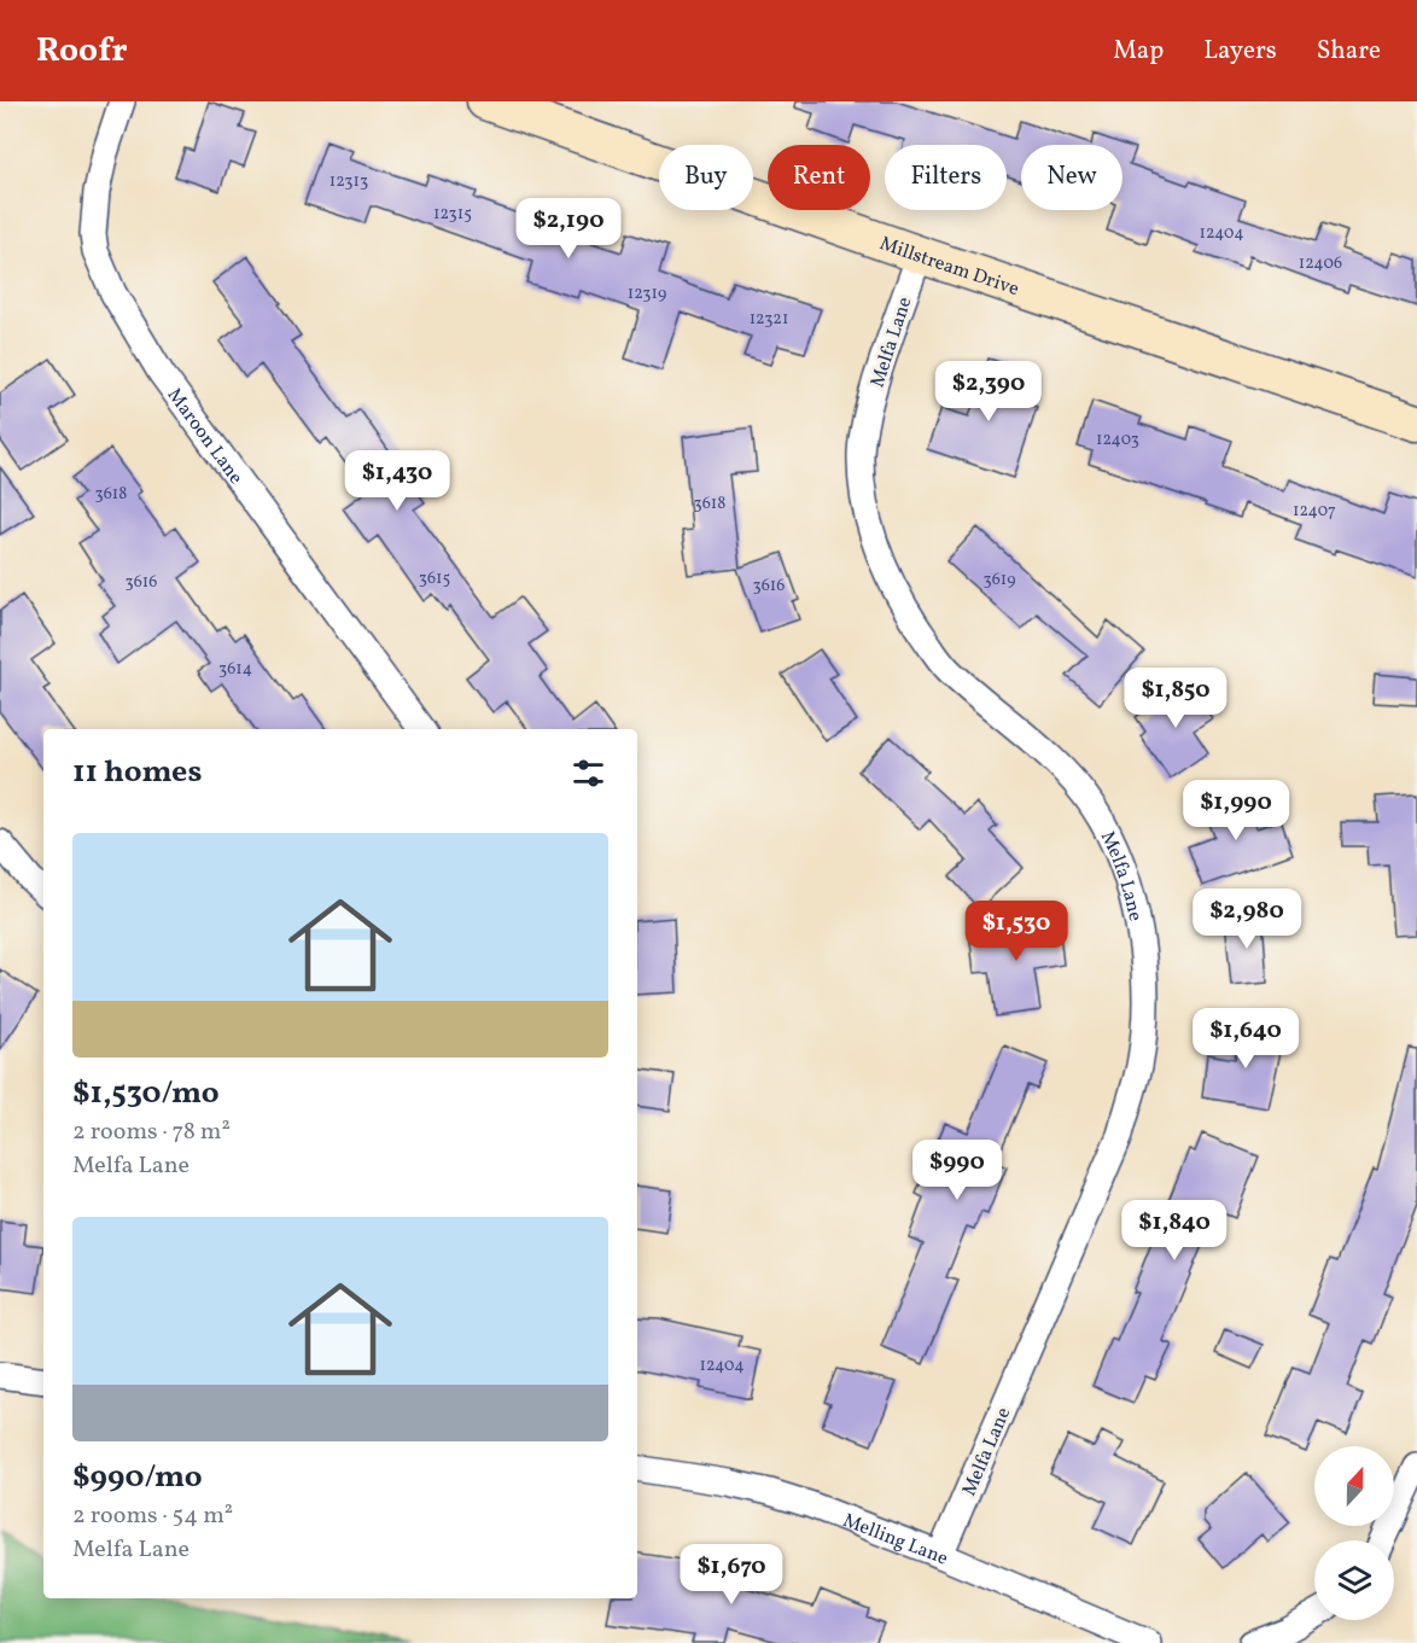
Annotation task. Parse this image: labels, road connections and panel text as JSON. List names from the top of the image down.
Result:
{
  "streets": {
    "street": [
      "Millstream Drive",
      "Melfa Lane",
      "Maroon Lane",
      "Melling Lane"
    ]
  },
  "crossings": [
    ["Millstream Drive", "Melfa Lane"],
    ["Melfa Lane", "Melling Lane"]
  ],
  "house_numbers": [
    "12313",
    "12315",
    "12404",
    "12406",
    "12319",
    "12321",
    "12403",
    "3618",
    "3618",
    "12407",
    "3615",
    "3619",
    "3616",
    "3616",
    "3614",
    "12404"
  ],
  "north": "top",
  "page": {
    "header": "Roofr",
    "nav": ["Map", "Layers", "Share"],
    "chip": [
      "Buy",
      "Rent",
      "Filters",
      "New"
    ],
    "price": [
      "$2,190",
      "$2,390",
      "$1,430",
      "$1,850",
      "$1,990",
      "$2,980",
      "$1,530",
      "$1,640",
      "$990",
      "$1,840",
      "$1,670"
    ],
    "heading": "11 homes",
    "list": [
      {
        "name": "$1,530/mo",
        "note": "2 rooms · 78 m² · Melfa Lane"
      },
      {
        "name": "$990/mo",
        "note": "2 rooms · 54 m² · Melfa Lane"
      }
    ]
  }
}
